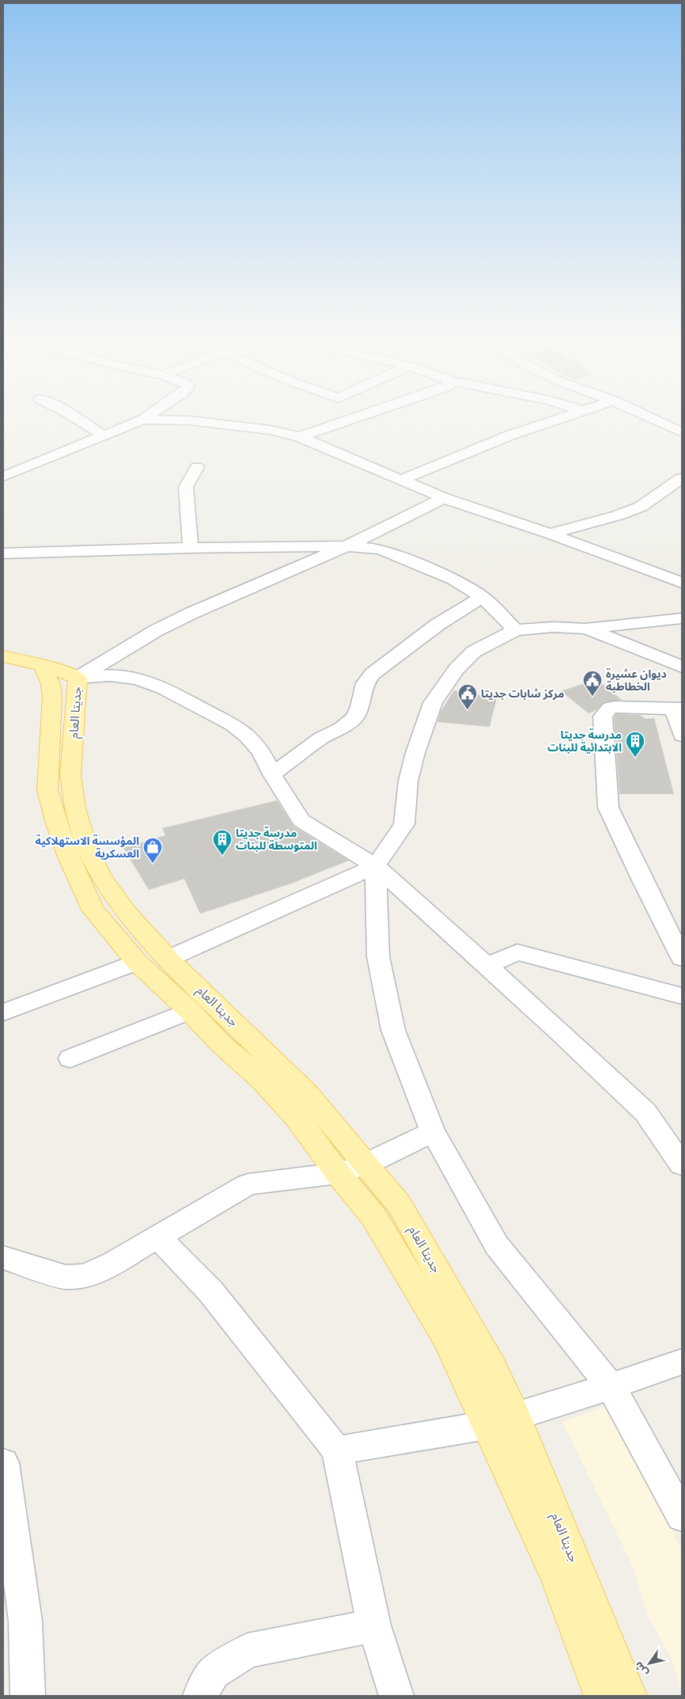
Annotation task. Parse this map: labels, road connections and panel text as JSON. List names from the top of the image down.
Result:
{
  "streets": {
    "main road": ["جديتا العام"]
  },
  "places": {
    "public building": ["ديوان عشيرة الخطاطبة", "مركز شابات جديتا"],
    "building": ["مدرسة جديتا الابتدائية للبنات", "مدرسة جديتا المتوسطة للبنات"],
    "shop": ["المؤسسة الاستهلاكية العسكرية"]
  },
  "north": "bottom left"
}
